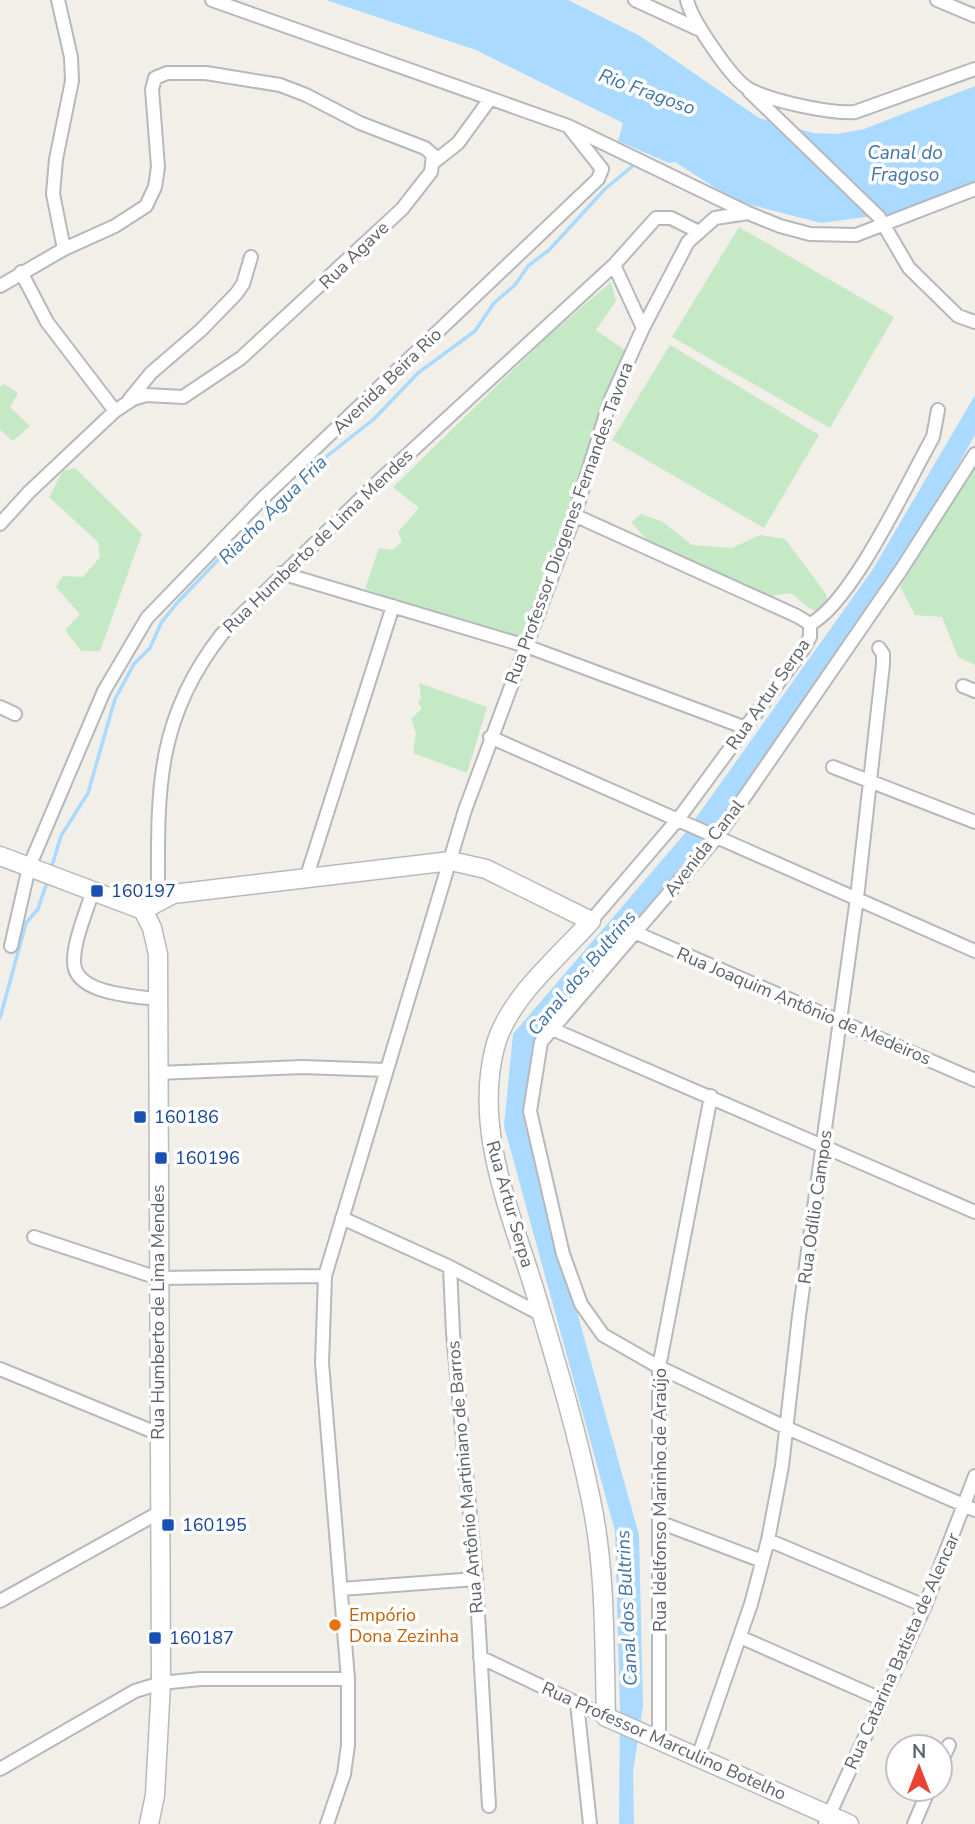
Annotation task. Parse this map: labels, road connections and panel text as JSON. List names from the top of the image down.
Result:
{
  "streets": {
    "street": [
      "Rua Agave",
      "Avenida Beira Rio",
      "Rua Professor Diogenes Fernandes Tavora",
      "Rua Humberto de Lima Mendes",
      "Rua Artur Serpa",
      "Avenida Canal",
      "Rua Joaquim Antônio de Medeiros",
      "Rua Odílio Campos",
      "Rua Antônio Martiniano de Barros",
      "Rua Idelfonso Marinho de Araújo",
      "Rua Catarina Batista de Alencar",
      "Rua Professor Marculino Botelho"
    ]
  },
  "crossings": [
    ["Rua Professor Diogenes Fernandes Tavora", "Rua Humberto de Lima Mendes"],
    ["Rua Artur Serpa", "Rua Professor Marculino Botelho"],
    ["Avenida Canal", "Rua Joaquim Antônio de Medeiros"],
    ["Avenida Canal", "Rua Idelfonso Marinho de Araújo"],
    ["Rua Joaquim Antônio de Medeiros", "Rua Odílio Campos"],
    ["Rua Odílio Campos", "Rua Professor Marculino Botelho"],
    ["Rua Antônio Martiniano de Barros", "Rua Professor Marculino Botelho"],
    ["Rua Idelfonso Marinho de Araújo", "Rua Professor Marculino Botelho"],
    ["Rua Catarina Batista de Alencar", "Rua Professor Marculino Botelho"]
  ],
  "water": [
    "Rio Fragoso",
    "Canal do Fragoso",
    "Riacho Água Fria",
    "Canal dos Bultrins"
  ],
  "places": {
    "transit": [
      "160197",
      "160186",
      "160196",
      "160195",
      "160187"
    ],
    "other": ["Empório Dona Zezinha"]
  },
  "north": "top"
}
